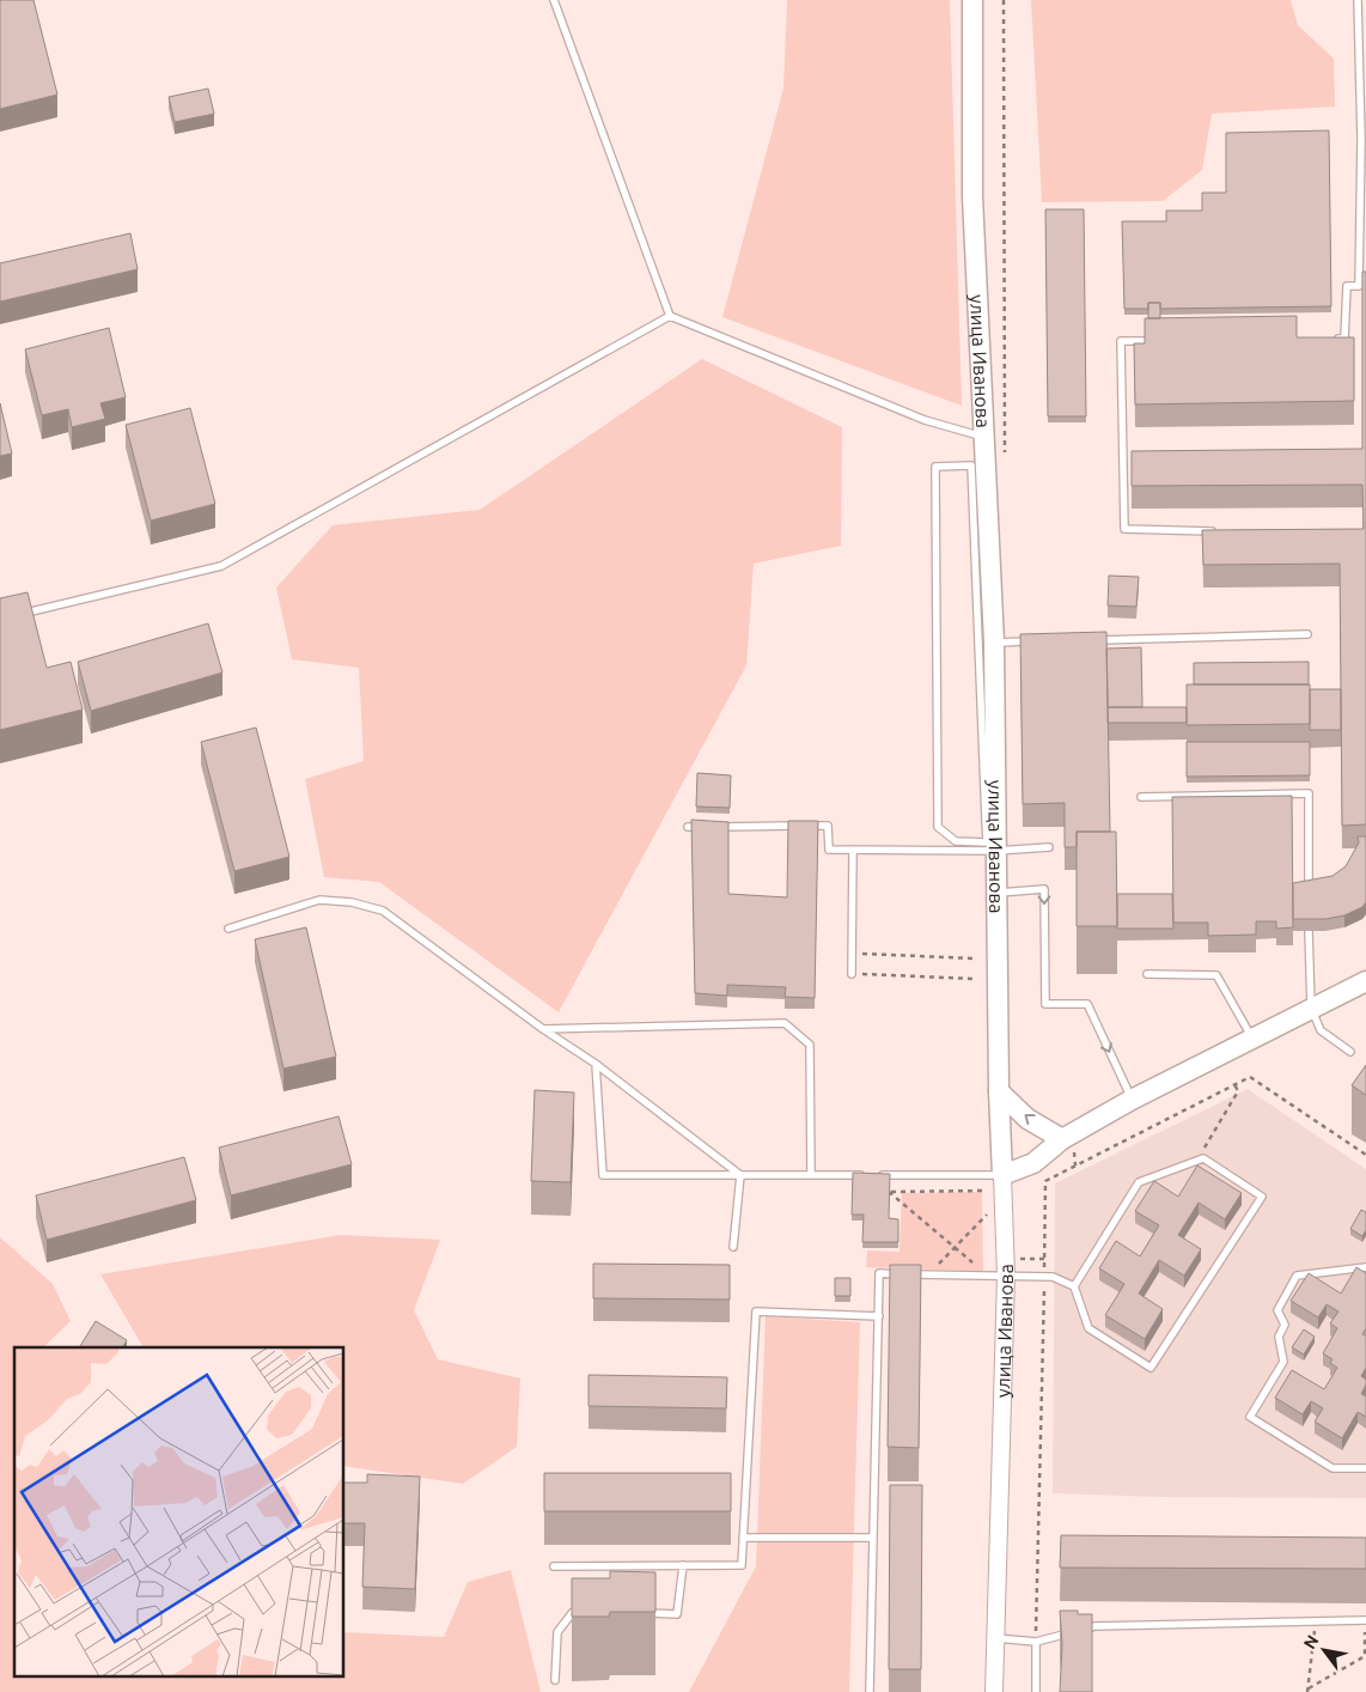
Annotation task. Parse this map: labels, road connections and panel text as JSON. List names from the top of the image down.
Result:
{
  "streets": {
    "main road": ["улица Иванова"]
  },
  "north": "top left"
}
